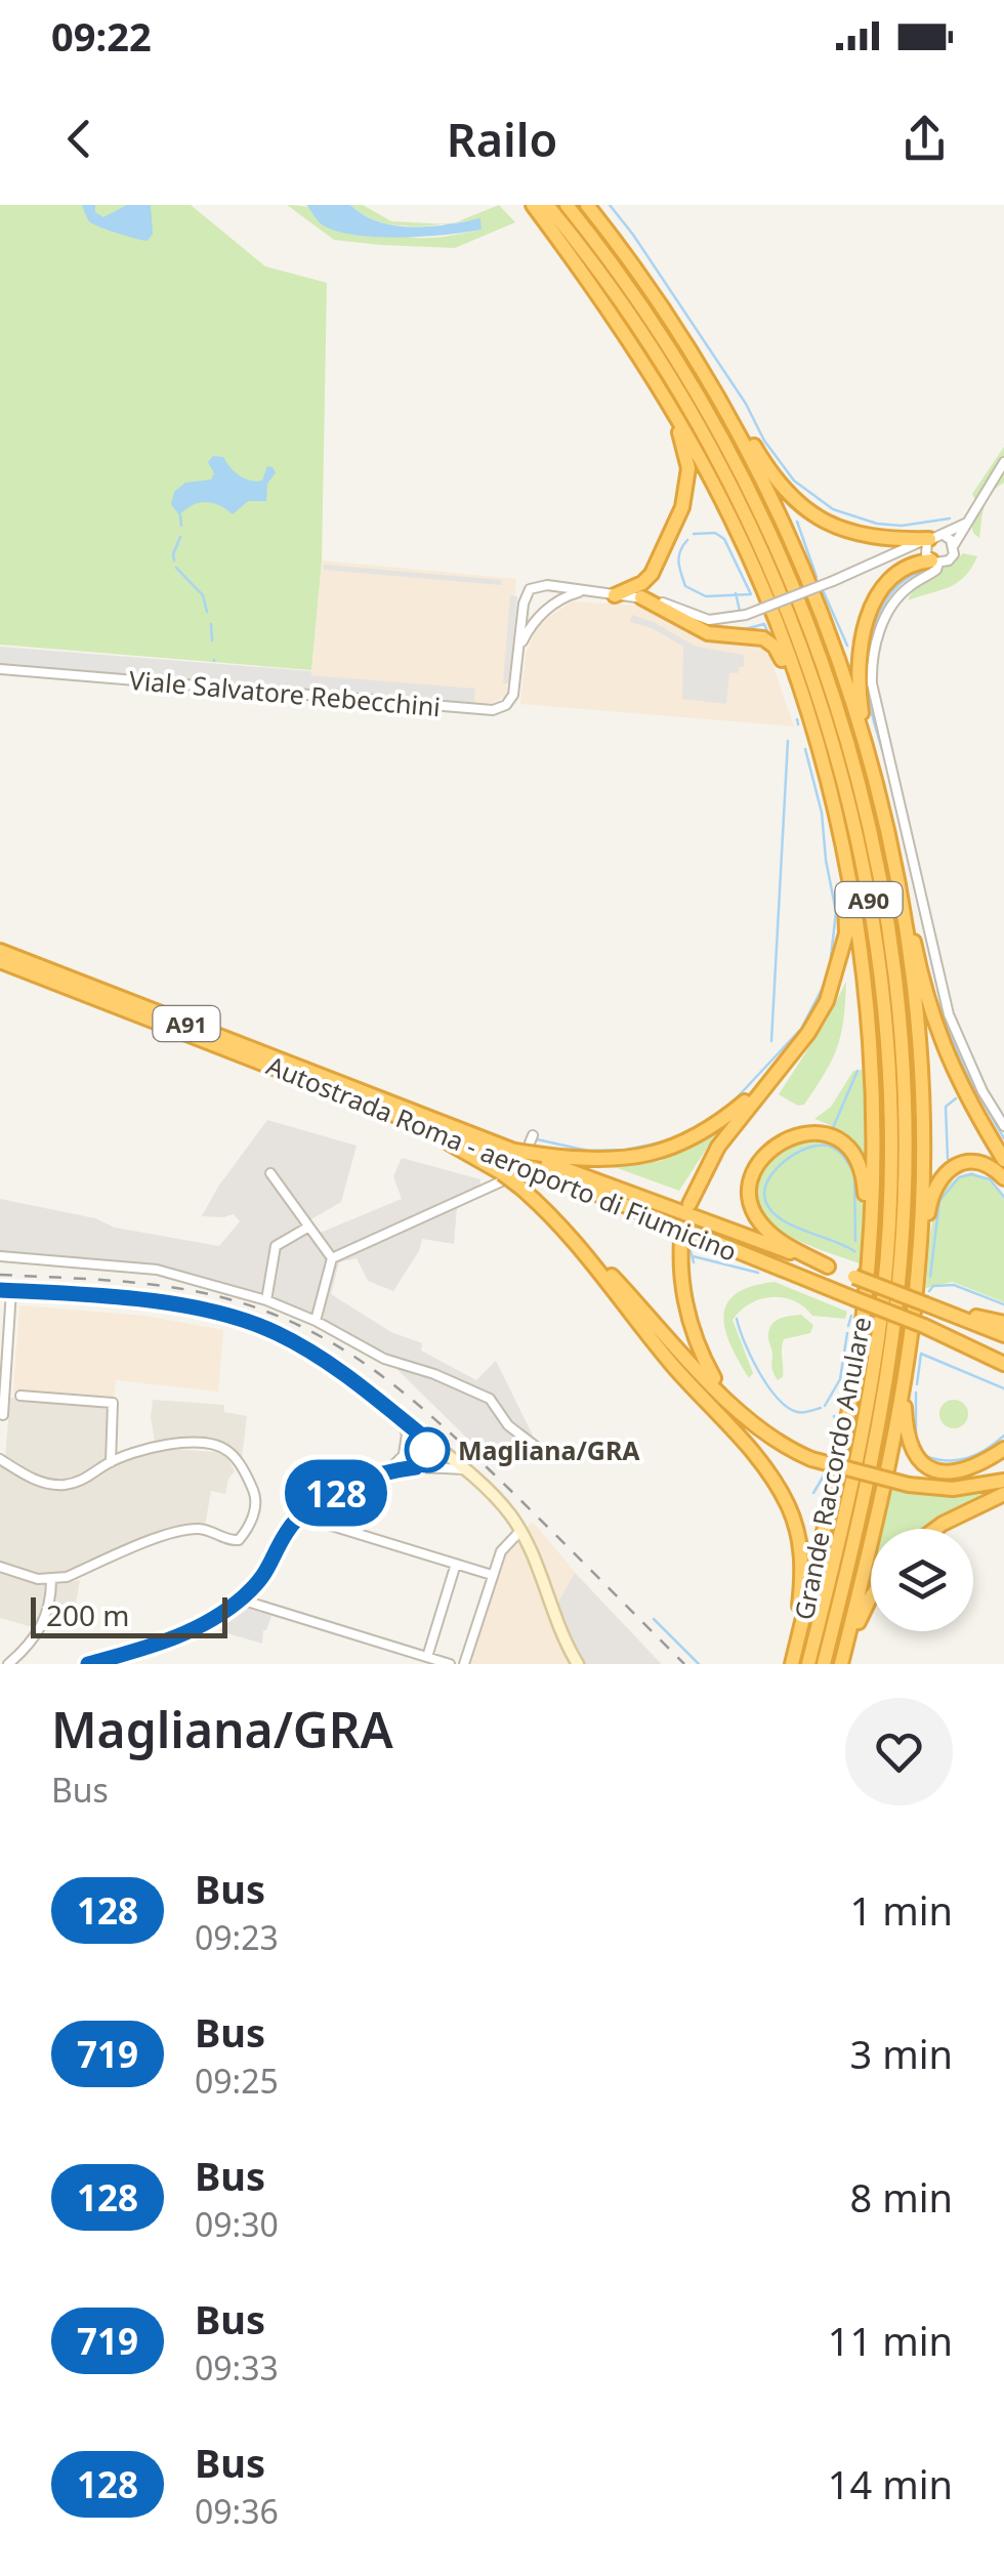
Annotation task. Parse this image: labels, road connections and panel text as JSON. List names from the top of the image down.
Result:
{
  "streets": {
    "highway": [
      "A90",
      "A91",
      "Autostrada Roma - aeroporto di Fiumicino",
      "Grande Raccordo Anulare"
    ],
    "street": ["Viale Salvatore Rebecchini"]
  },
  "places": ["Magliana/GRA"],
  "lines": ["bus line 128"],
  "scale_bar": "200 m",
  "page": {
    "status": "09:22",
    "header": "Railo",
    "on_map": "128",
    "scale": "200 m",
    "heading": ["Magliana/GRA", "Bus"],
    "list": [
      {
        "mark": "128",
        "name": "Bus",
        "note": "09:23",
        "value": "1 min"
      },
      {
        "mark": "719",
        "name": "Bus",
        "note": "09:25",
        "value": "3 min"
      },
      {
        "mark": "128",
        "name": "Bus",
        "note": "09:30",
        "value": "8 min"
      },
      {
        "mark": "719",
        "name": "Bus",
        "note": "09:33",
        "value": "11 min"
      },
      {
        "mark": "128",
        "name": "Bus",
        "note": "09:36",
        "value": "14 min"
      }
    ]
  }
}
